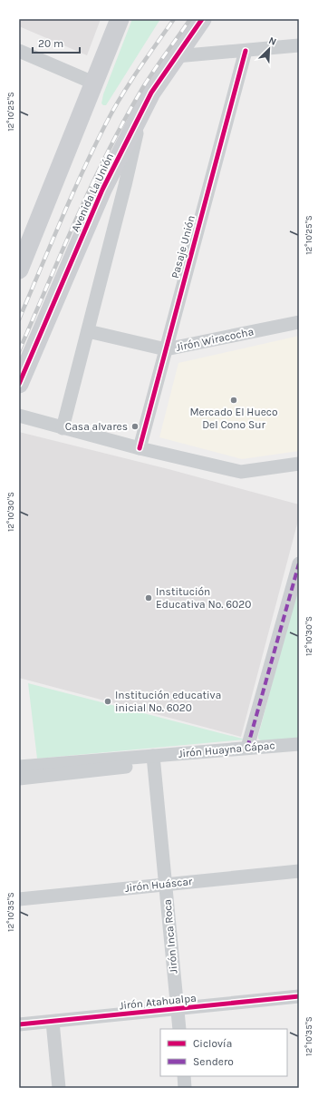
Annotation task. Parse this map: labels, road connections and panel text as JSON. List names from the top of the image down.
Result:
{
  "streets": {
    "street": [
      "Avenida La Unión",
      "Pasaje Unión",
      "Jirón Wiracocha",
      "Jirón Huayna Cápac",
      "Jirón Huáscar",
      "Jirón Inca Roca",
      "Jirón Atahualpa"
    ]
  },
  "crossings": [
    ["Pasaje Unión", "Jirón Wiracocha"],
    ["Jirón Huayna Cápac", "Jirón Inca Roca"],
    ["Jirón Huáscar", "Jirón Inca Roca"],
    ["Jirón Inca Roca", "Jirón Atahualpa"]
  ],
  "places": [
    "Mercado El Hueco Del Cono Sur",
    "Casa alvares",
    "Institución Educativa No. 6020",
    "Institución educativa inicial No. 6020"
  ],
  "legend": ["Ciclovía", "Sendero"],
  "scale_bar": "20 m",
  "north": "top right",
  "coordinates": ["12°10'25\"S", "12°10'30\"S", "12°10'35\"S"]
}
